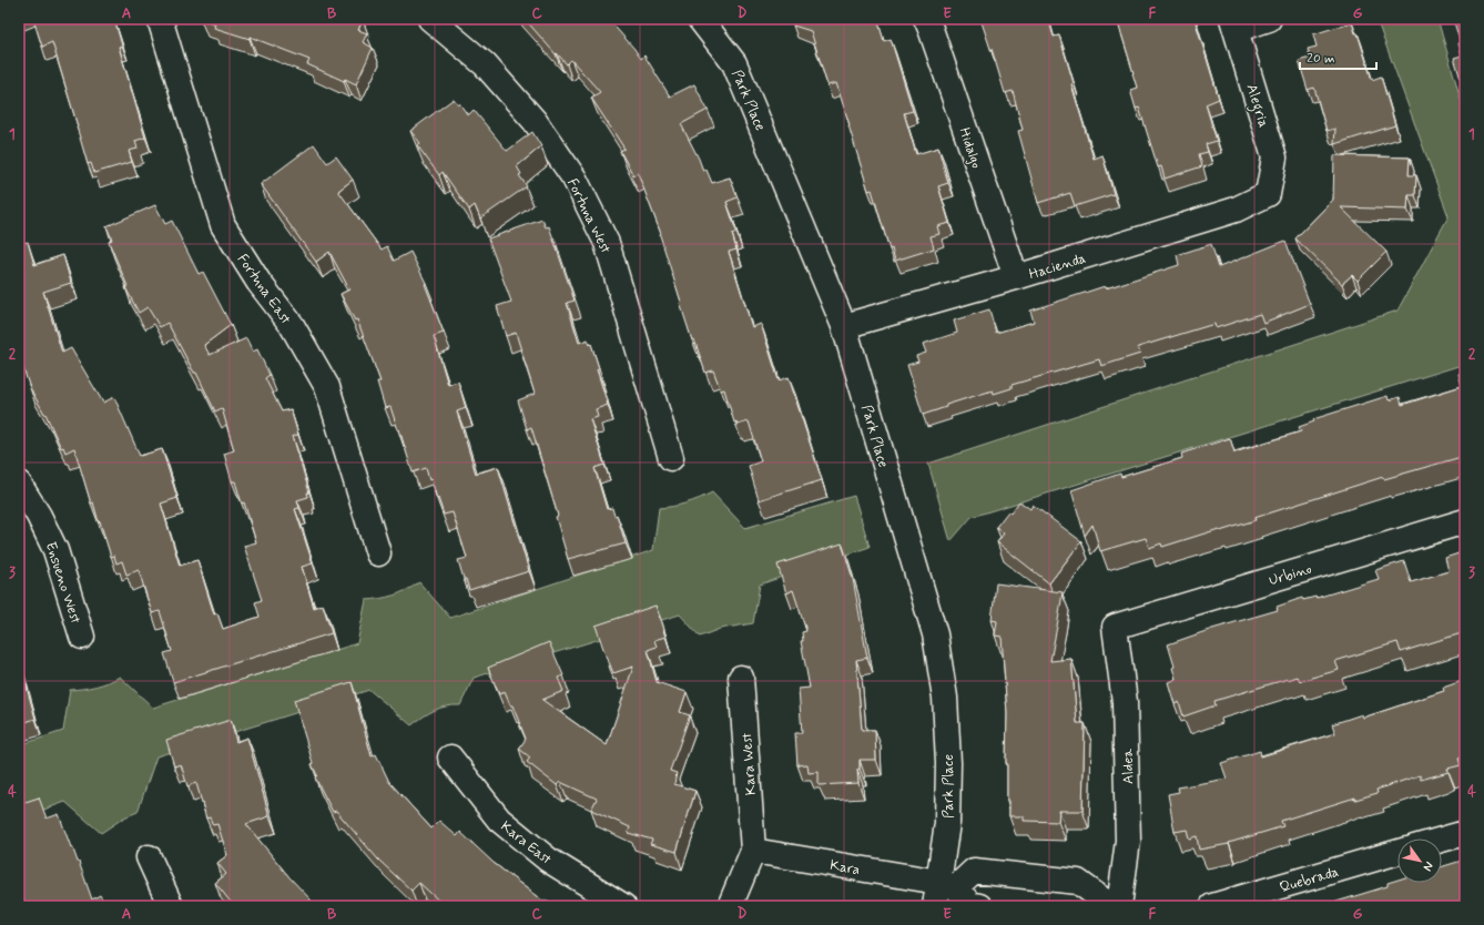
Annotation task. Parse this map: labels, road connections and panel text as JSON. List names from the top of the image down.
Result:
{
  "streets": {
    "street": [
      "Park Place",
      "Alegria",
      "Hidalgo",
      "Fortuna West",
      "Hacienda",
      "Fortuna East",
      "Urbino",
      "Ensueno West",
      "Kara West",
      "Aldea",
      "Kara East",
      "Kara",
      "Quebrada"
    ]
  },
  "crossings": [
    ["Park Place", "Hacienda"],
    ["Park Place", "Kara"],
    ["Alegria", "Hacienda"],
    ["Hidalgo", "Hacienda"],
    ["Urbino", "Aldea"],
    ["Kara West", "Kara"]
  ],
  "scale_bar": "20 m",
  "north": "bottom right",
  "grid": {
    "columns": [
      "A",
      "B",
      "C",
      "D",
      "E",
      "F",
      "G"
    ],
    "rows": [
      "1",
      "2",
      "3",
      "4"
    ]
  }
}
